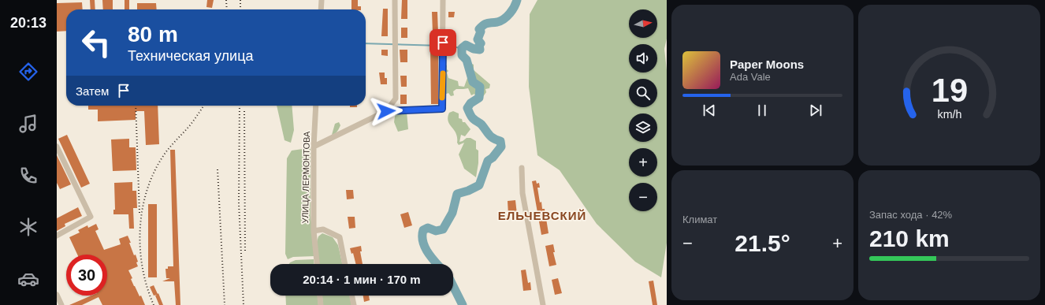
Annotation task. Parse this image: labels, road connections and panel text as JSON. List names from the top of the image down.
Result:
{
  "streets": {
    "street": ["УЛИЦА ЛЕРМОНТОВА"]
  },
  "districts": ["ЕЛЬЧЕВСКИЙ"],
  "north": "right",
  "page": {
    "tabs": "20:13",
    "map_buttons": ["+", "−"],
    "turn": ["80 m", "Техническая улица"],
    "song": ["Paper Moons", "Ada Vale"],
    "then": "Затем",
    "tile": [
      "Климат",
      ["Запас хода · 42%", "210 km"]
    ],
    "heat": ["−", "21.5°", "+"],
    "limit": "30",
    "trip": "20:14 · 1 мин · 170 m",
    "gauge": ["19", "km/h"]
  }
}
